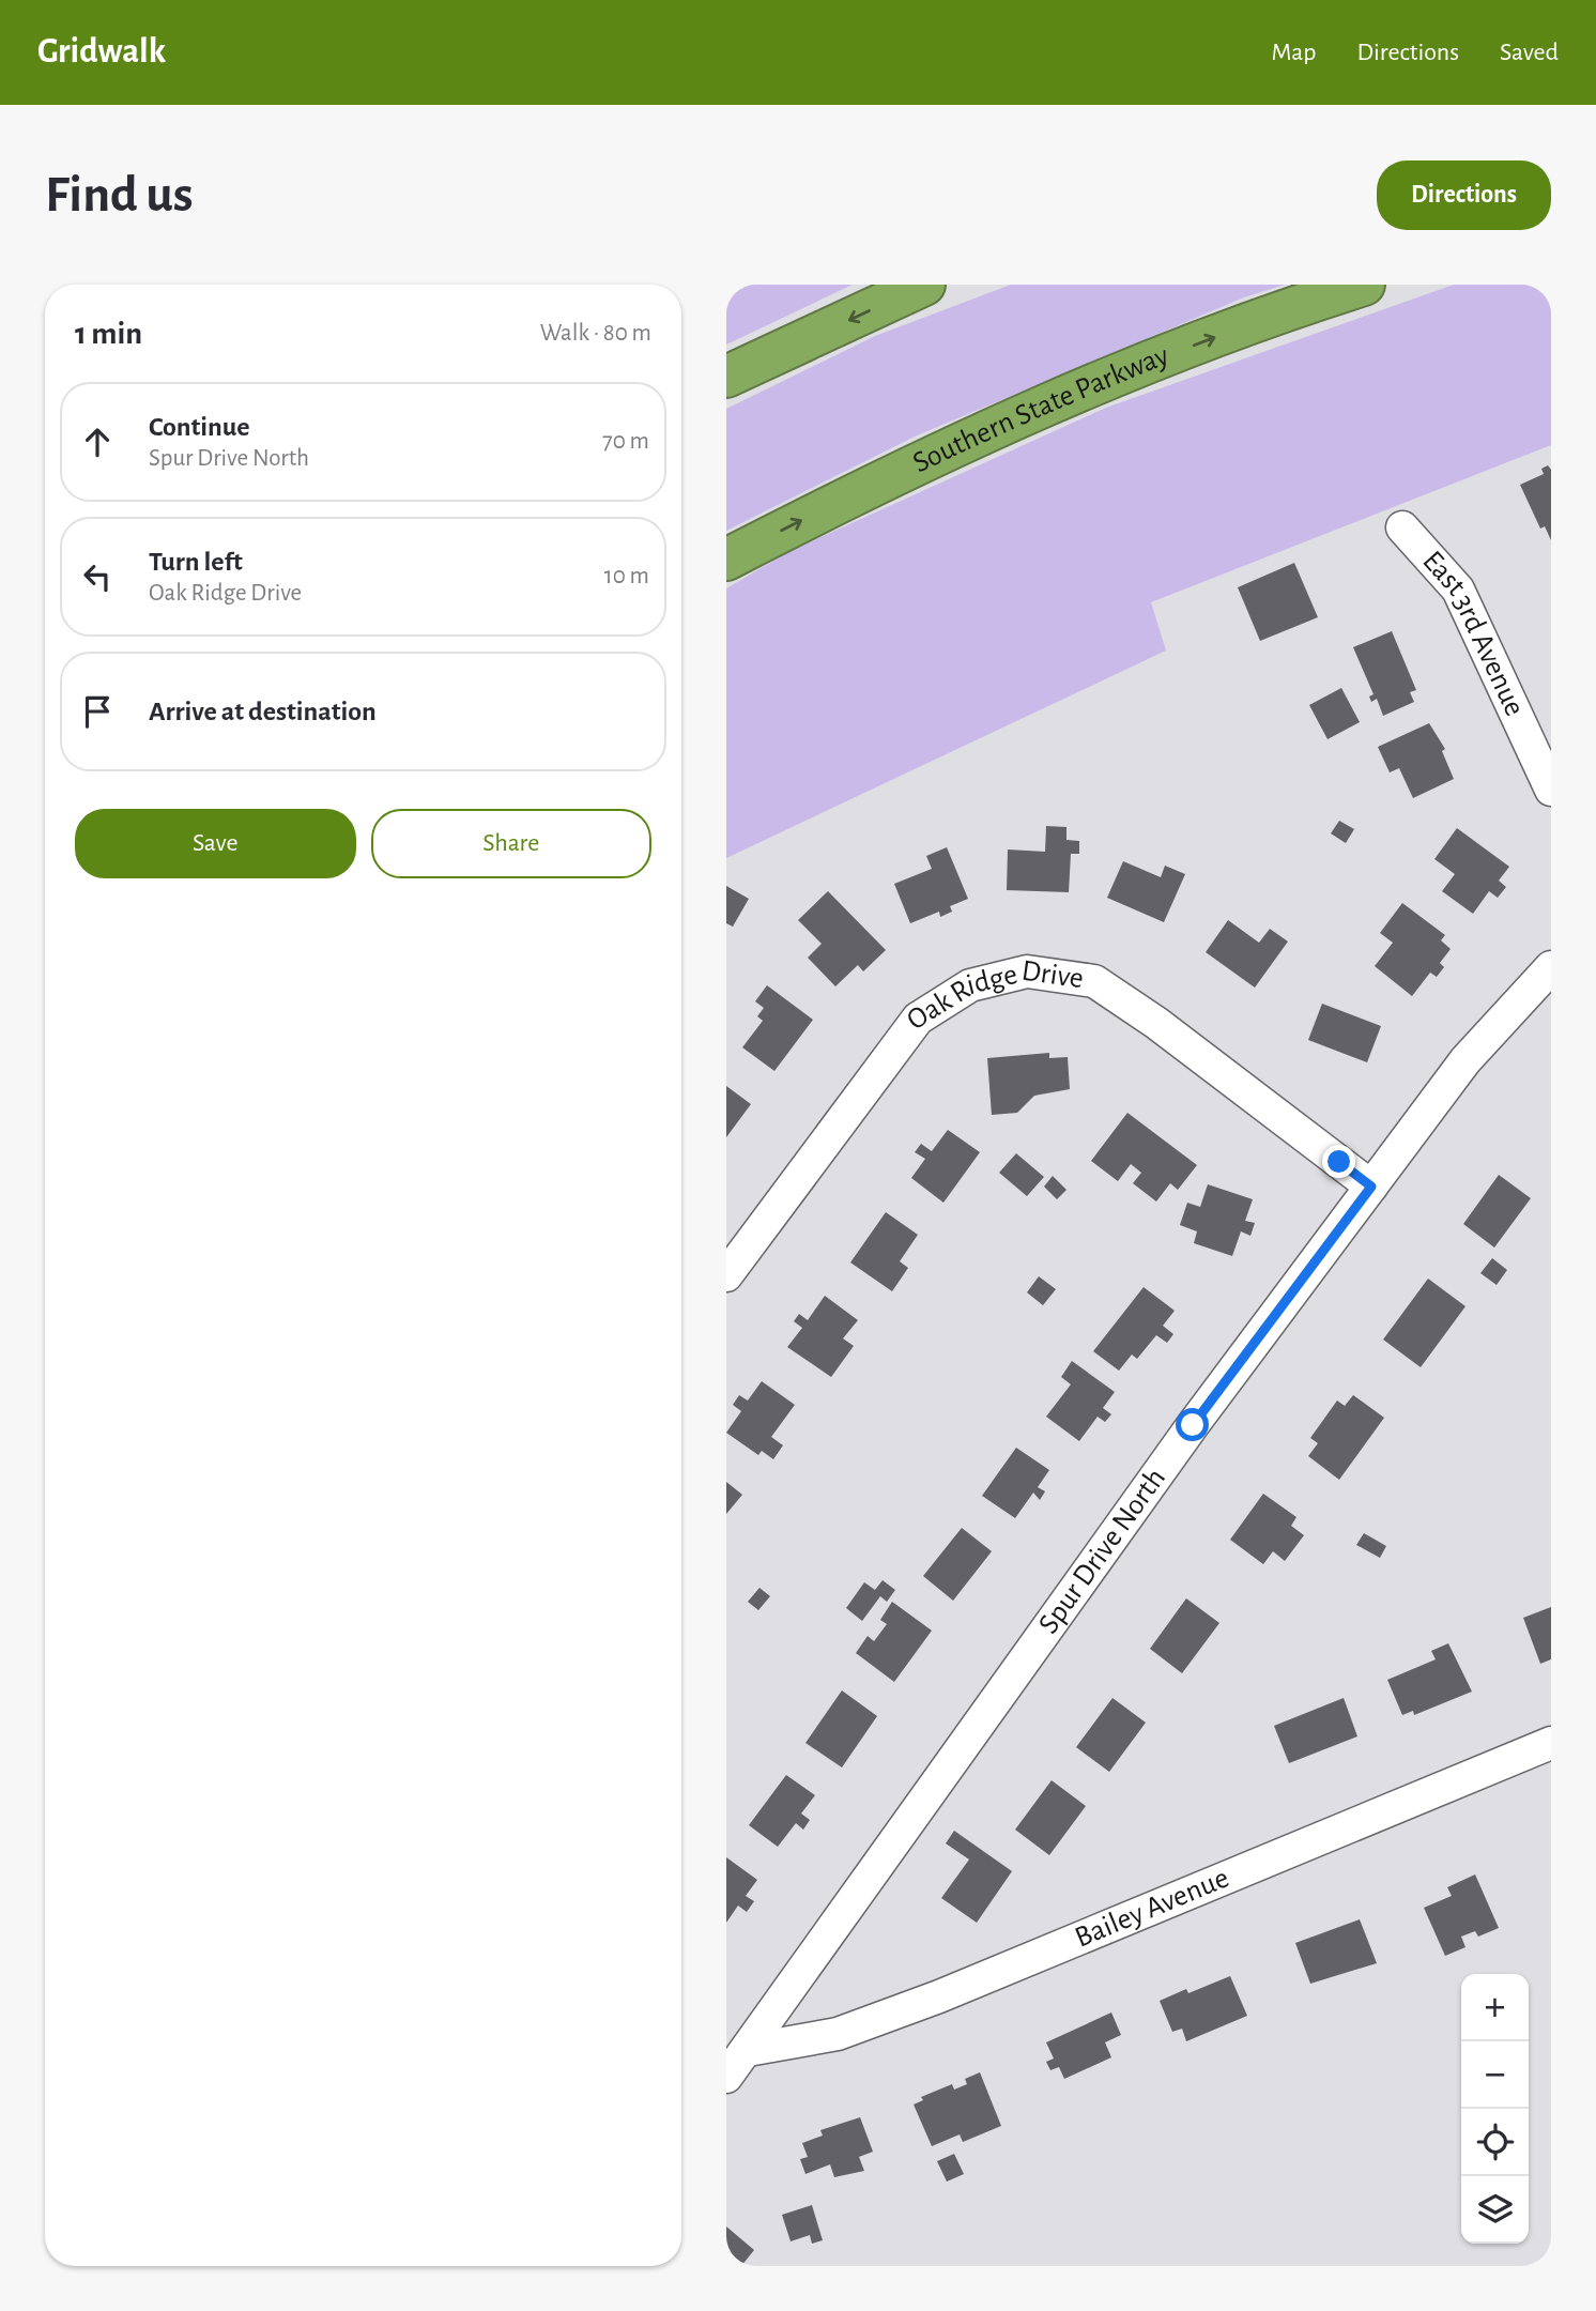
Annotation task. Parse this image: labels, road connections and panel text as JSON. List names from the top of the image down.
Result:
{
  "streets": {
    "highway": ["Southern State Parkway"],
    "street": [
      "East 3rd Avenue",
      "Oak Ridge Drive",
      "Spur Drive North",
      "Bailey Avenue"
    ]
  },
  "crossings": [
    ["Oak Ridge Drive", "Spur Drive North"],
    ["Spur Drive North", "Bailey Avenue"]
  ],
  "page": {
    "header": "Gridwalk",
    "nav": ["Map", "Directions", "Saved"],
    "buttons": [
      "Directions",
      ["Save", "Share"]
    ],
    "title": "Find us",
    "heading": ["1 min", "Walk · 80 m"],
    "list": [
      ["Continue", "Spur Drive North", "70 m"],
      ["Turn left", "Oak Ridge Drive", "10 m"],
      "Arrive at destination"
    ],
    "map_buttons": ["+", "−"]
  }
}
